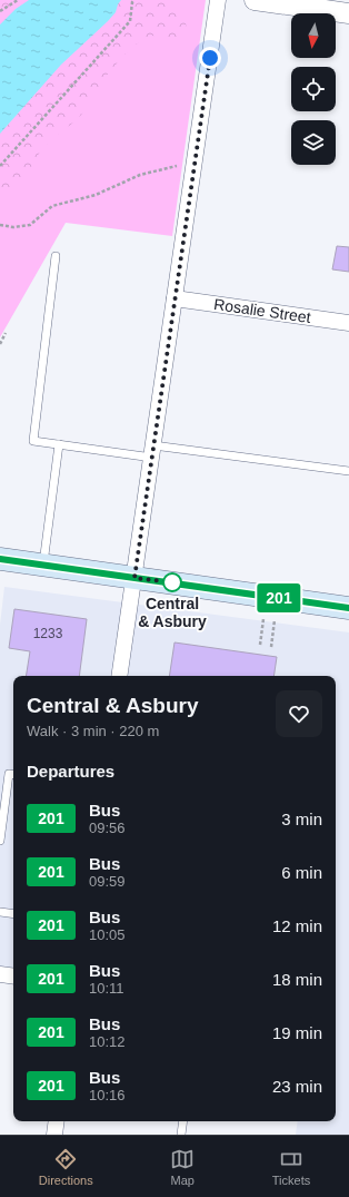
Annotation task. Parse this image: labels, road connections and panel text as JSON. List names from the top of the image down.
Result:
{
  "streets": {
    "street": ["Rosalie Street"]
  },
  "places": ["Central & Asbury"],
  "lines": ["bus line 201"],
  "house_numbers": ["1233"],
  "north": "bottom",
  "page": {
    "on_map": "201",
    "heading": [
      ["Central & Asbury", "Walk · 3 min · 220 m"],
      "Departures"
    ],
    "list": [
      {
        "mark": "201",
        "name": "Bus",
        "note": "09:56",
        "value": "3 min"
      },
      {
        "mark": "201",
        "name": "Bus",
        "note": "09:59",
        "value": "6 min"
      },
      {
        "mark": "201",
        "name": "Bus",
        "note": "10:05",
        "value": "12 min"
      },
      {
        "mark": "201",
        "name": "Bus",
        "note": "10:11",
        "value": "18 min"
      },
      {
        "mark": "201",
        "name": "Bus",
        "note": "10:12",
        "value": "19 min"
      },
      {
        "mark": "201",
        "name": "Bus",
        "note": "10:16",
        "value": "23 min"
      }
    ],
    "tabs": ["Directions", "Map", "Tickets"]
  }
}
